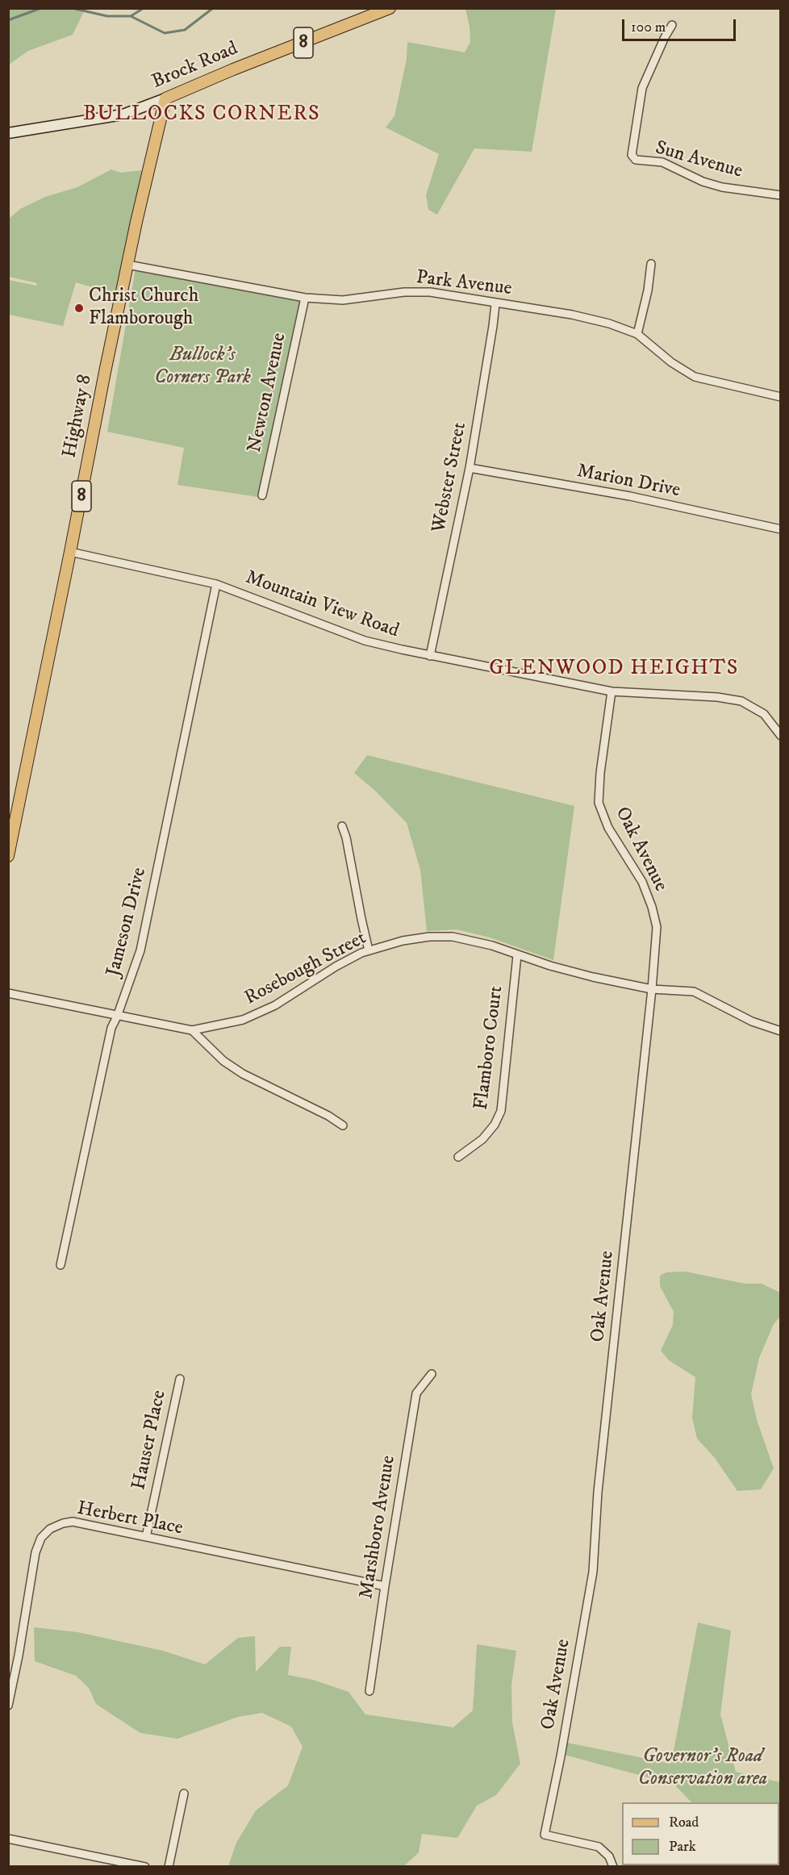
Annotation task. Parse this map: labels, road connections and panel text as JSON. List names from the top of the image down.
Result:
{
  "streets": {
    "main road": ["8", "Brock Road", "Highway 8"],
    "street": [
      "Sun Avenue",
      "Park Avenue",
      "Newton Avenue",
      "Webster Street",
      "Marion Drive",
      "Mountain View Road",
      "Oak Avenue",
      "Jameson Drive",
      "Rosebough Street",
      "Flamboro Court",
      "Hauser Place",
      "Herbert Place",
      "Marshboro Avenue"
    ]
  },
  "crossings": [
    ["Brock Road", "Highway 8"],
    ["Park Avenue", "Newton Avenue"],
    ["Park Avenue", "Highway 8"],
    ["Park Avenue", "Webster Street"],
    ["Highway 8", "Mountain View Road"],
    ["Webster Street", "Marion Drive"],
    ["Webster Street", "Mountain View Road"],
    ["Mountain View Road", "Oak Avenue"],
    ["Mountain View Road", "Jameson Drive"],
    ["Oak Avenue", "Rosebough Street"],
    ["Jameson Drive", "Rosebough Street"],
    ["Rosebough Street", "Flamboro Court"],
    ["Hauser Place", "Herbert Place"],
    ["Herbert Place", "Marshboro Avenue"]
  ],
  "districts": ["BULLOCKS CORNERS", "GLENWOOD HEIGHTS"],
  "parks": ["Bullock's Corners Park", "Governor's Road Conservation area"],
  "places": ["Christ Church Flamborough"],
  "legend": ["Road", "Park"],
  "scale_bar": "100 m"
}
